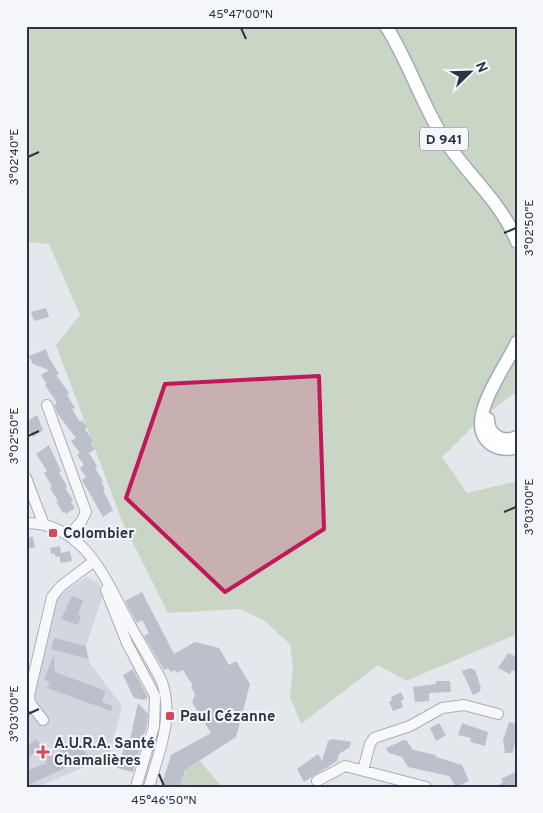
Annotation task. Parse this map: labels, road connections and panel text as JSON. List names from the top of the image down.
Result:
{
  "streets": {
    "main road": ["D 941"]
  },
  "places": {
    "transit": ["Colombier", "Paul Cézanne"],
    "health": ["A.U.R.A. Santé Chamalières"]
  },
  "north": "top right",
  "coordinates": [
    "45°47'00\"N",
    "3°02'40\"E",
    "3°02'50\"E",
    "3°03'00\"E",
    "45°46'50\"N"
  ]
}
